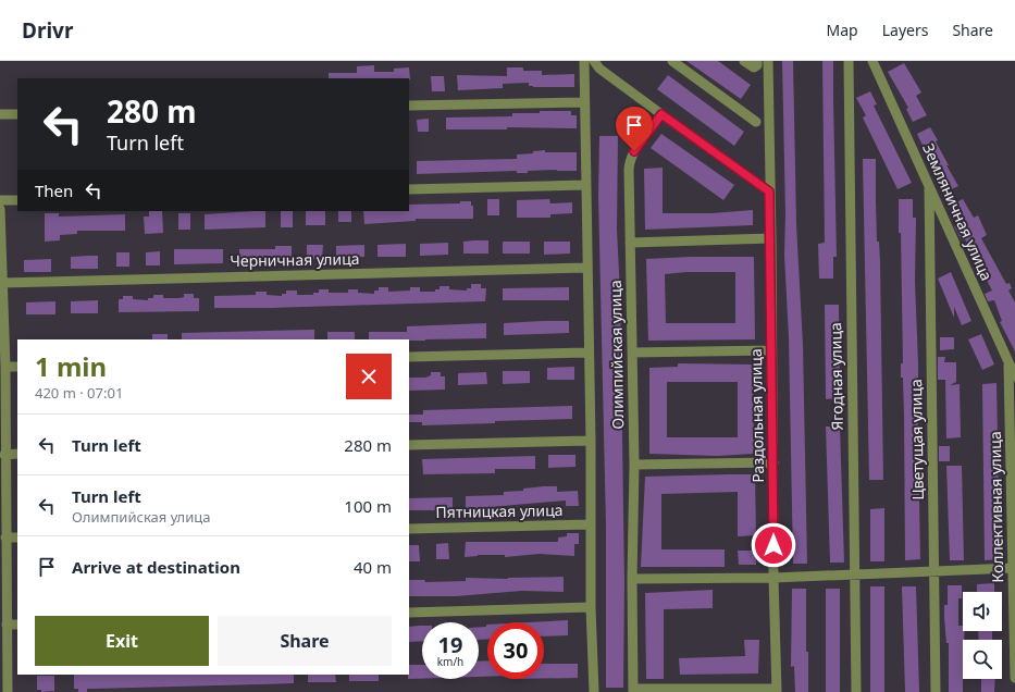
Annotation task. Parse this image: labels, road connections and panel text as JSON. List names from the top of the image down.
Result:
{
  "streets": {
    "street": [
      "Земляничная улица",
      "Черничная улица",
      "Олимпийская улица",
      "Ягодная улица",
      "Раздольная улица",
      "Цветущая улица",
      "Коллективная улица",
      "Пятницкая улица"
    ]
  },
  "crossings": [
    ["Земляничная улица", "Цветущая улица"],
    ["Земляничная улица", "Коллективная улица"],
    ["Черничная улица", "Олимпийская улица"],
    ["Олимпийская улица", "Пятницкая улица"]
  ],
  "page": {
    "header": "Drivr",
    "nav": ["Map", "Layers", "Share"],
    "turn": ["280 m", "Turn left"],
    "then": "Then",
    "heading": ["1 min", "420 m · 07:01"],
    "list": [
      {
        "name": "Turn left",
        "value": "280 m"
      },
      {
        "name": "Turn left",
        "note": "Олимпийская улица",
        "value": "100 m"
      },
      {
        "name": "Arrive at destination",
        "value": "40 m"
      }
    ],
    "buttons": ["Exit", "Share"],
    "speed": "19 km/h",
    "limit": "30"
  }
}
